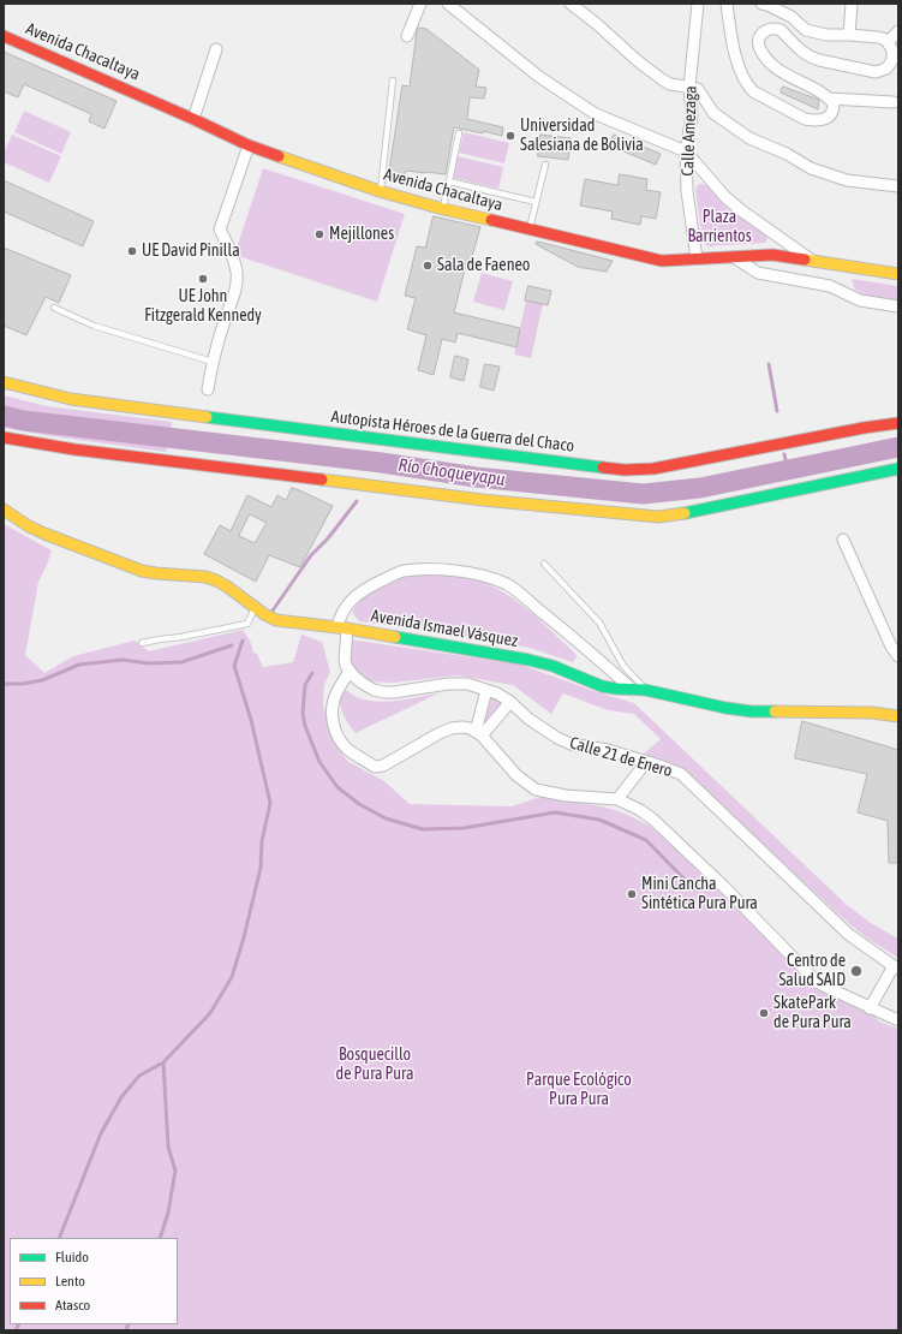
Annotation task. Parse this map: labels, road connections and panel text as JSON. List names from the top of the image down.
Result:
{
  "streets": {
    "main road": ["Avenida Chacaltaya", "Autopista Héroes de la Guerra del Chaco", "Avenida Ismael Vásquez"],
    "street": ["Calle Amezaga", "Calle 21 de Enero"]
  },
  "crossings": [
    ["Avenida Chacaltaya", "Calle Amezaga"]
  ],
  "water": ["Río Choqueyapu"],
  "parks": ["Plaza Barrientos", "Bosquecillo de Pura Pura", "Parque Ecológico Pura Pura"],
  "places": [
    "Universidad Salesiana de Bolivia",
    "Mejillones",
    "UE David Pinilla",
    "Sala de Faeneo",
    "UE John Fitzgerald Kennedy",
    "Mini Cancha Sintética Pura Pura",
    "Centro de Salud SAID",
    "SkatePark de Pura Pura"
  ],
  "legend": ["Fluido", "Lento", "Atasco"]
}
